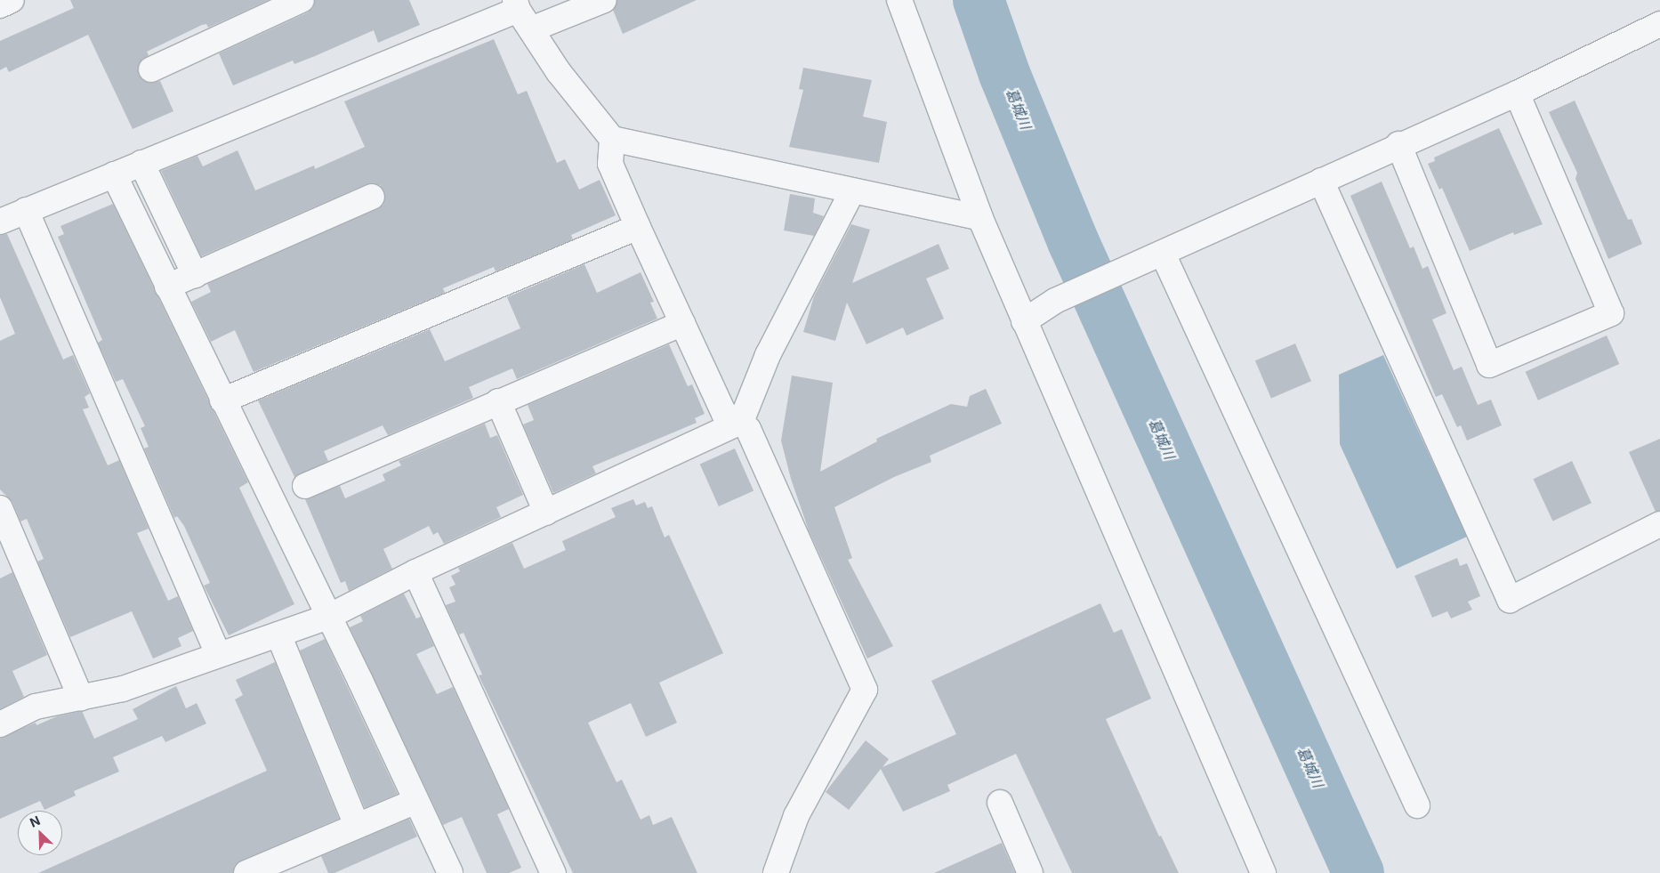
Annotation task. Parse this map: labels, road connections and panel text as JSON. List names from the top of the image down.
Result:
{
  "water": ["葛城川"],
  "north": "top left"
}
